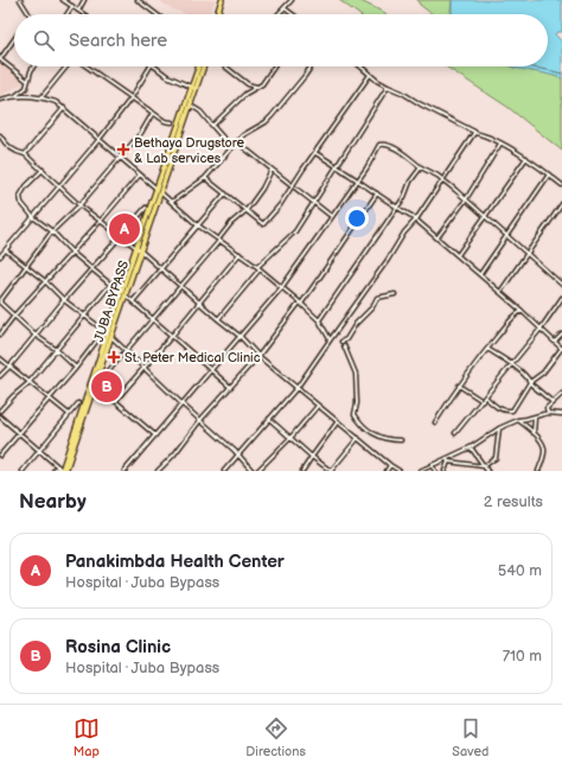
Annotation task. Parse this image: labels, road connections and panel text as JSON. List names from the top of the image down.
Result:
{
  "streets": {
    "main road": ["JUBA BYPASS"]
  },
  "places": {
    "health": ["Bethaya Drugstore & Lab services", "St. Peter Medical Clinic"]
  },
  "page": {
    "search": "Search here",
    "pins": ["A", "B"],
    "heading": ["Nearby", "2 results"],
    "list": [
      {
        "mark": "A",
        "name": "Panakimbda Health Center",
        "note": "Hospital · Juba Bypass",
        "value": "540 m"
      },
      {
        "mark": "B",
        "name": "Rosina Clinic",
        "note": "Hospital · Juba Bypass",
        "value": "710 m"
      }
    ],
    "nav": ["Map", "Directions", "Saved"]
  }
}
